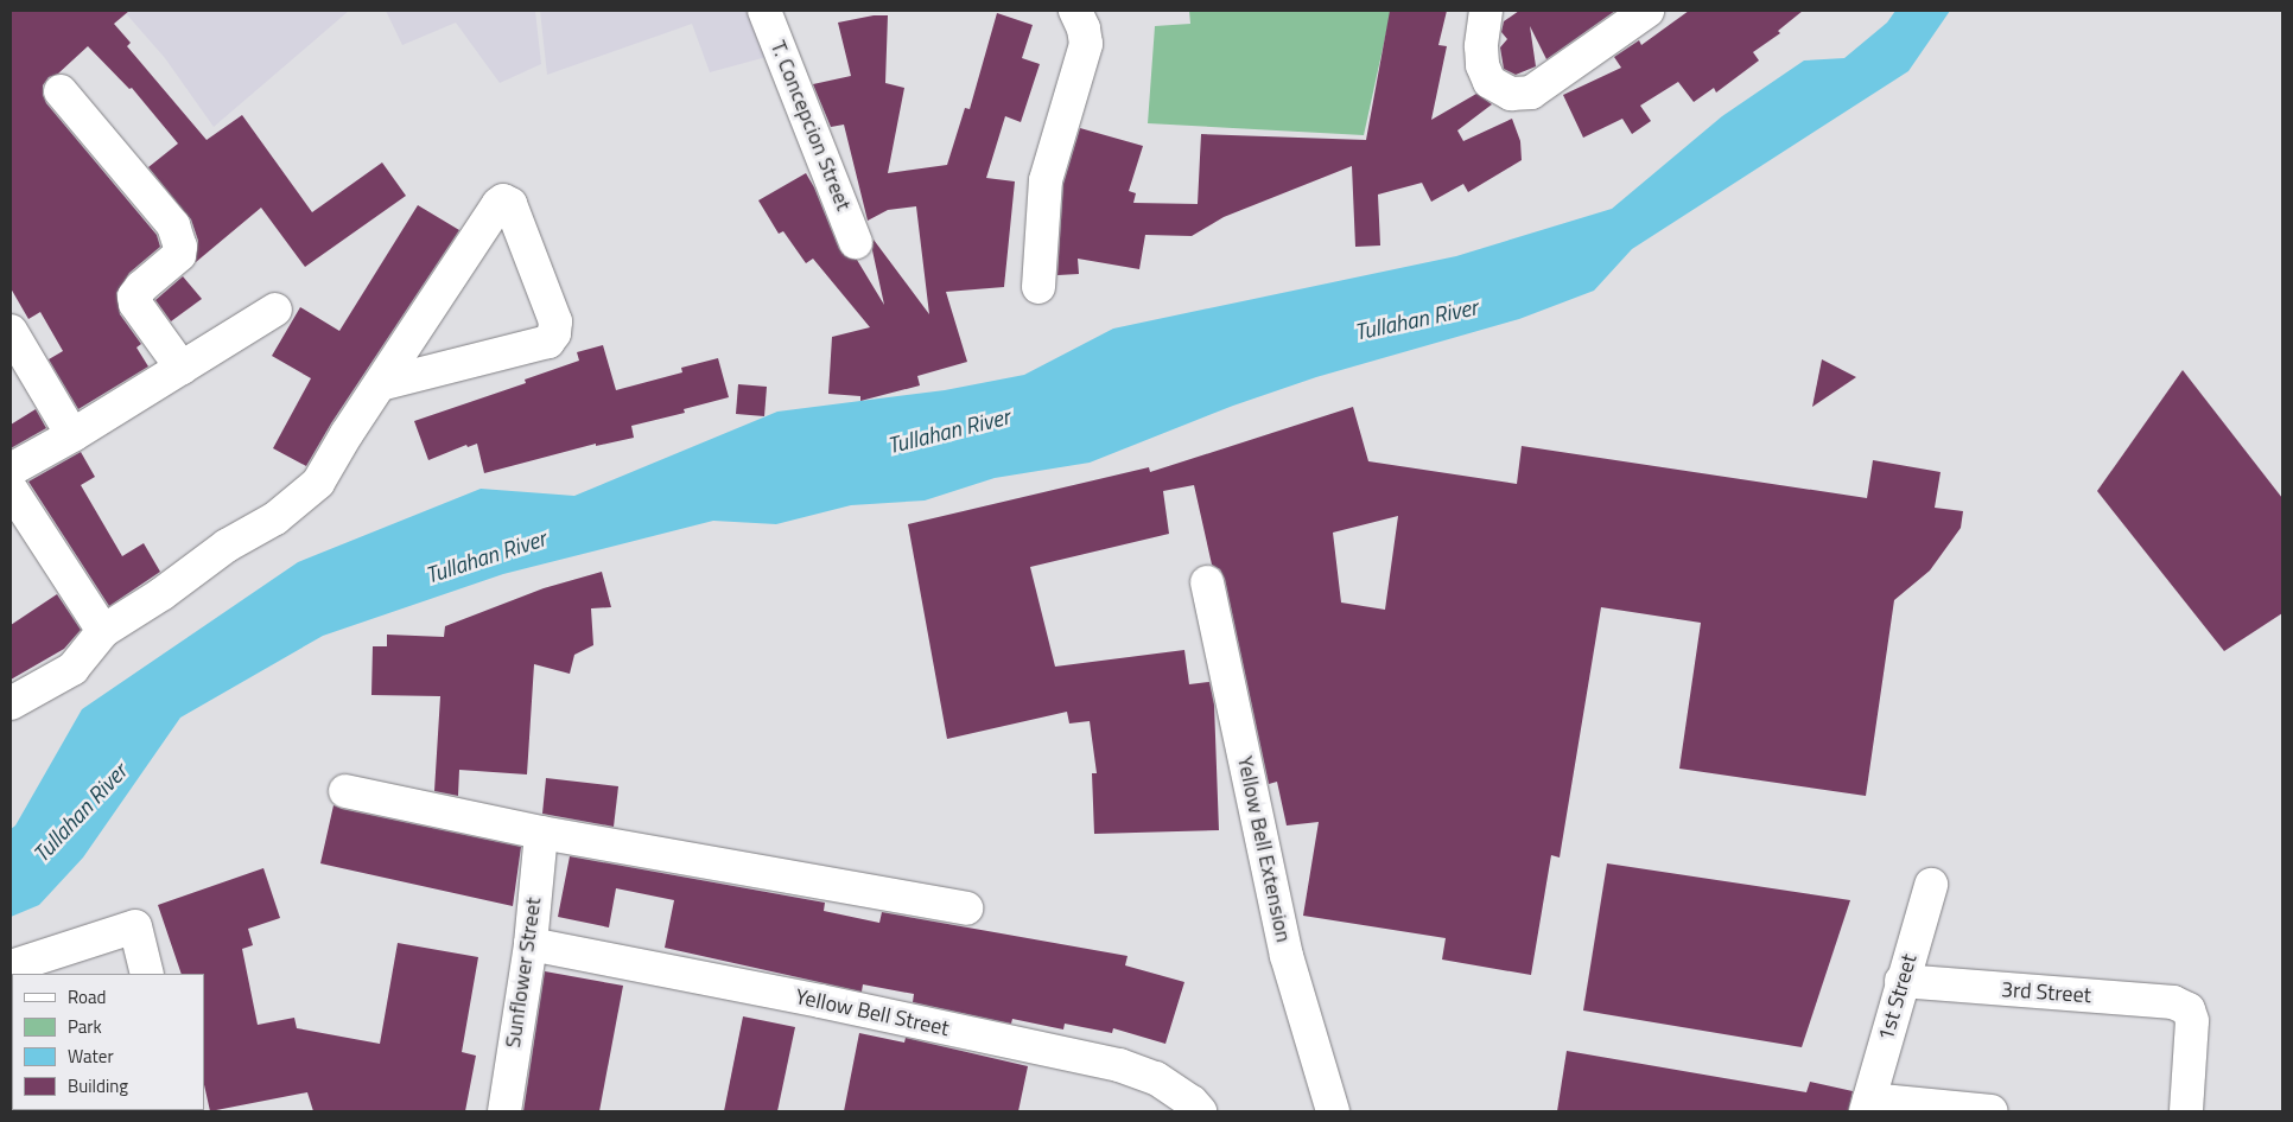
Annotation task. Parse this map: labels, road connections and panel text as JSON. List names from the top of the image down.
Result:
{
  "streets": {
    "street": [
      "T. Concepcion Street",
      "Yellow Bell Extension",
      "Sunflower Street",
      "3rd Street",
      "1st Street",
      "Yellow Bell Street"
    ]
  },
  "crossings": [
    ["Sunflower Street", "Yellow Bell Street"],
    ["3rd Street", "1st Street"]
  ],
  "water": ["Tullahan River"],
  "legend": [
    "Road",
    "Park",
    "Water",
    "Building"
  ]
}
